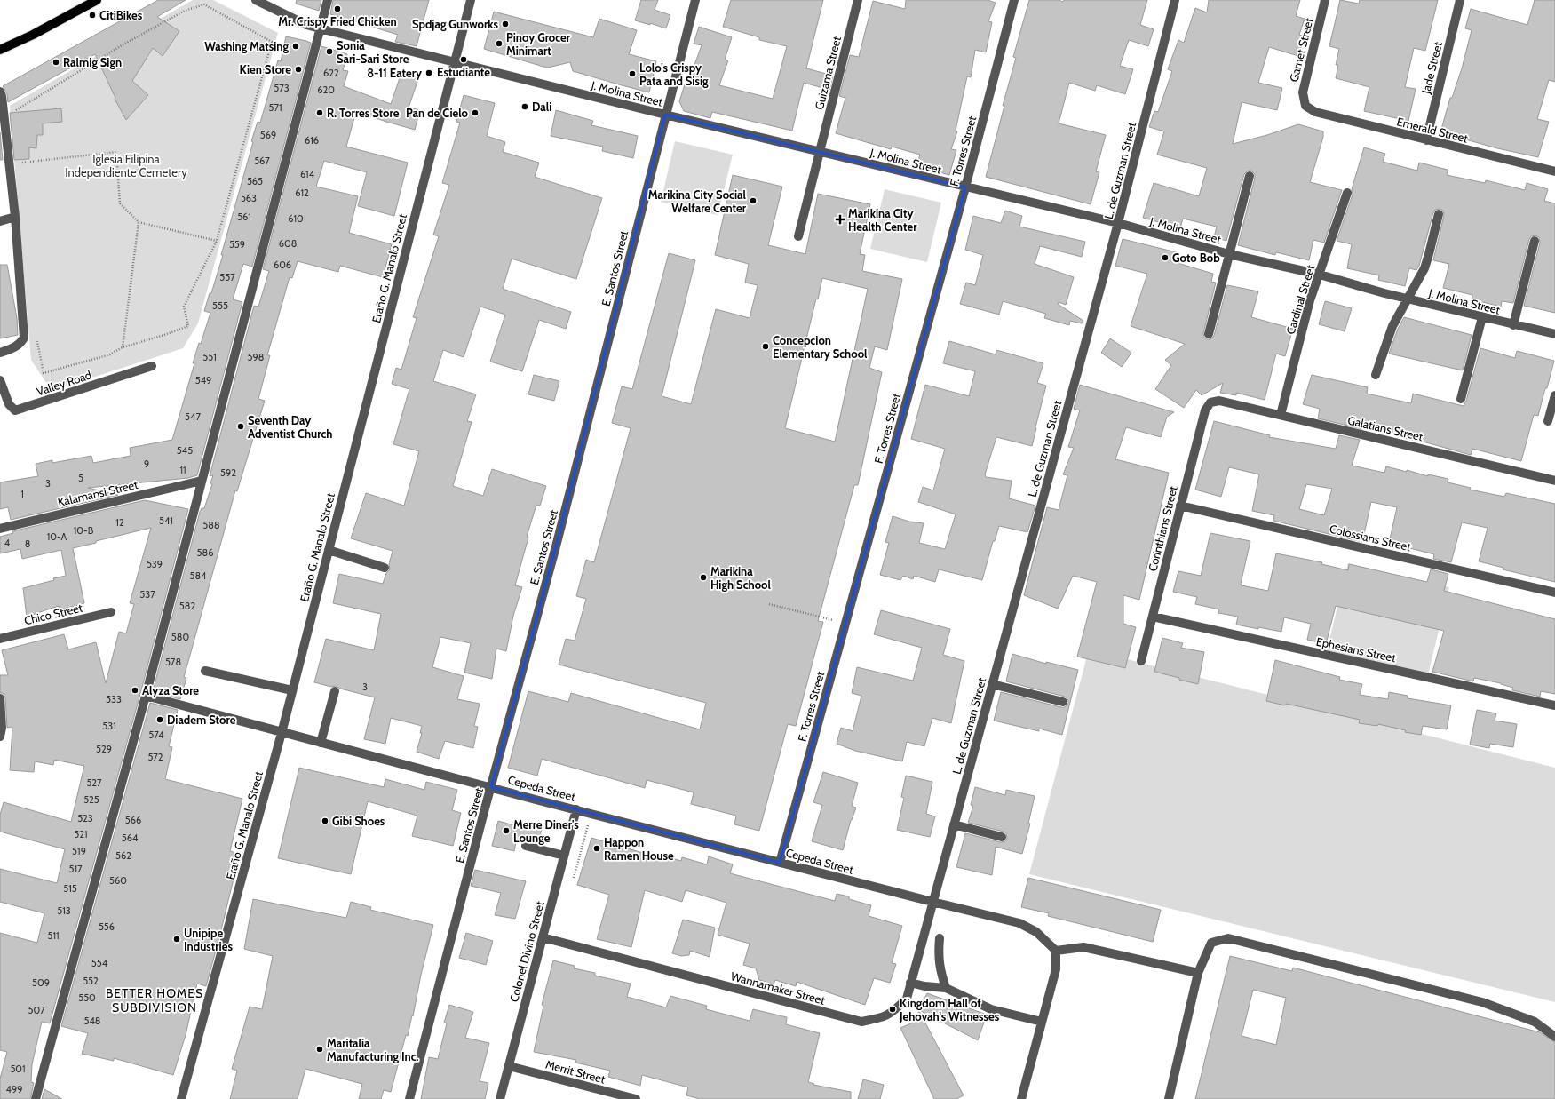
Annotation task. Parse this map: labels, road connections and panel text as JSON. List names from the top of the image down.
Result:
{
  "streets": {
    "street": [
      "Garnet Street",
      "Jade Street",
      "Guizama Street",
      "J. Molina Street",
      "Emerald Street",
      "F. Torres Street",
      "L. de Guzman Street",
      "Eraño G. Manalo Street",
      "E. Santos Street",
      "Cardinal Street",
      "Valley Road",
      "Galatians Street",
      "Kalamansi Street",
      "Corinthians Street",
      "Colossians Street",
      "Chico Street",
      "Ephesians Street",
      "Cepeda Street",
      "Colonel Divino Street",
      "Wannamaker Street",
      "Merrit Street"
    ]
  },
  "crossings": [
    ["Garnet Street", "Emerald Street"],
    ["Jade Street", "Emerald Street"],
    ["Guizama Street", "J. Molina Street"],
    ["J. Molina Street", "F. Torres Street"],
    ["J. Molina Street", "L. de Guzman Street"],
    ["J. Molina Street", "Eraño G. Manalo Street"],
    ["J. Molina Street", "E. Santos Street"],
    ["J. Molina Street", "Cardinal Street"],
    ["F. Torres Street", "Cepeda Street"],
    ["L. de Guzman Street", "Cepeda Street"],
    ["L. de Guzman Street", "Wannamaker Street"],
    ["Eraño G. Manalo Street", "Cepeda Street"],
    ["E. Santos Street", "Cepeda Street"],
    ["Cardinal Street", "Galatians Street"],
    ["Galatians Street", "Corinthians Street"],
    ["Corinthians Street", "Colossians Street"],
    ["Corinthians Street", "Ephesians Street"],
    ["Cepeda Street", "Colonel Divino Street"],
    ["Cepeda Street", "Wannamaker Street"],
    ["Colonel Divino Street", "Wannamaker Street"],
    ["Colonel Divino Street", "Merrit Street"]
  ],
  "districts": ["BETTER HOMES SUBDIVISION"],
  "parks": ["Iglesia Filipina Independiente Cemetery"],
  "places": {
    "other": [
      "Mr. Crispy Fried Chicken",
      "CitiBikes",
      "Spdjag Gunworks",
      "Pinoy Grocer Minimart",
      "Washing Matsing",
      "Sonia Sari-Sari Store",
      "Estudiante",
      "Ralmig Sign",
      "Kien Store",
      "8-11 Eatery",
      "Lolo's Crispy Pata and Sisig",
      "Dali",
      "R. Torres Store",
      "Pan de Cielo",
      "Marikina City Social Welfare Center",
      "Goto Bob",
      "Concepcion Elementary School",
      "Seventh Day Adventist Church",
      "Marikina High School",
      "Alyza Store",
      "Diadem Store",
      "Gibi Shoes",
      "Merre Diner's Lounge",
      "Happon Ramen House",
      "Unipipe Industries",
      "Kingdom Hall of Jehovah's Witnesses",
      "Maritalia Manufacturing Inc."
    ],
    "health": ["Marikina City Health Center"]
  },
  "house_numbers": [
    "622",
    "573",
    "620",
    "571",
    "569",
    "616",
    "567",
    "614",
    "565",
    "612",
    "563",
    "561",
    "610",
    "608",
    "559",
    "606",
    "557",
    "555",
    "551",
    "598",
    "549",
    "547",
    "545",
    "9",
    "11",
    "592",
    "5",
    "3",
    "1",
    "541",
    "12",
    "588",
    "10-B",
    "10-A",
    "4",
    "8",
    "586",
    "539",
    "584",
    "537",
    "582",
    "580",
    "578",
    "3",
    "533",
    "531",
    "574",
    "529",
    "572",
    "527",
    "525",
    "523",
    "566",
    "521",
    "564",
    "519",
    "562",
    "517",
    "560",
    "515",
    "513",
    "556",
    "511",
    "554",
    "552",
    "509",
    "550",
    "507",
    "548",
    "501",
    "499"
  ]
}
